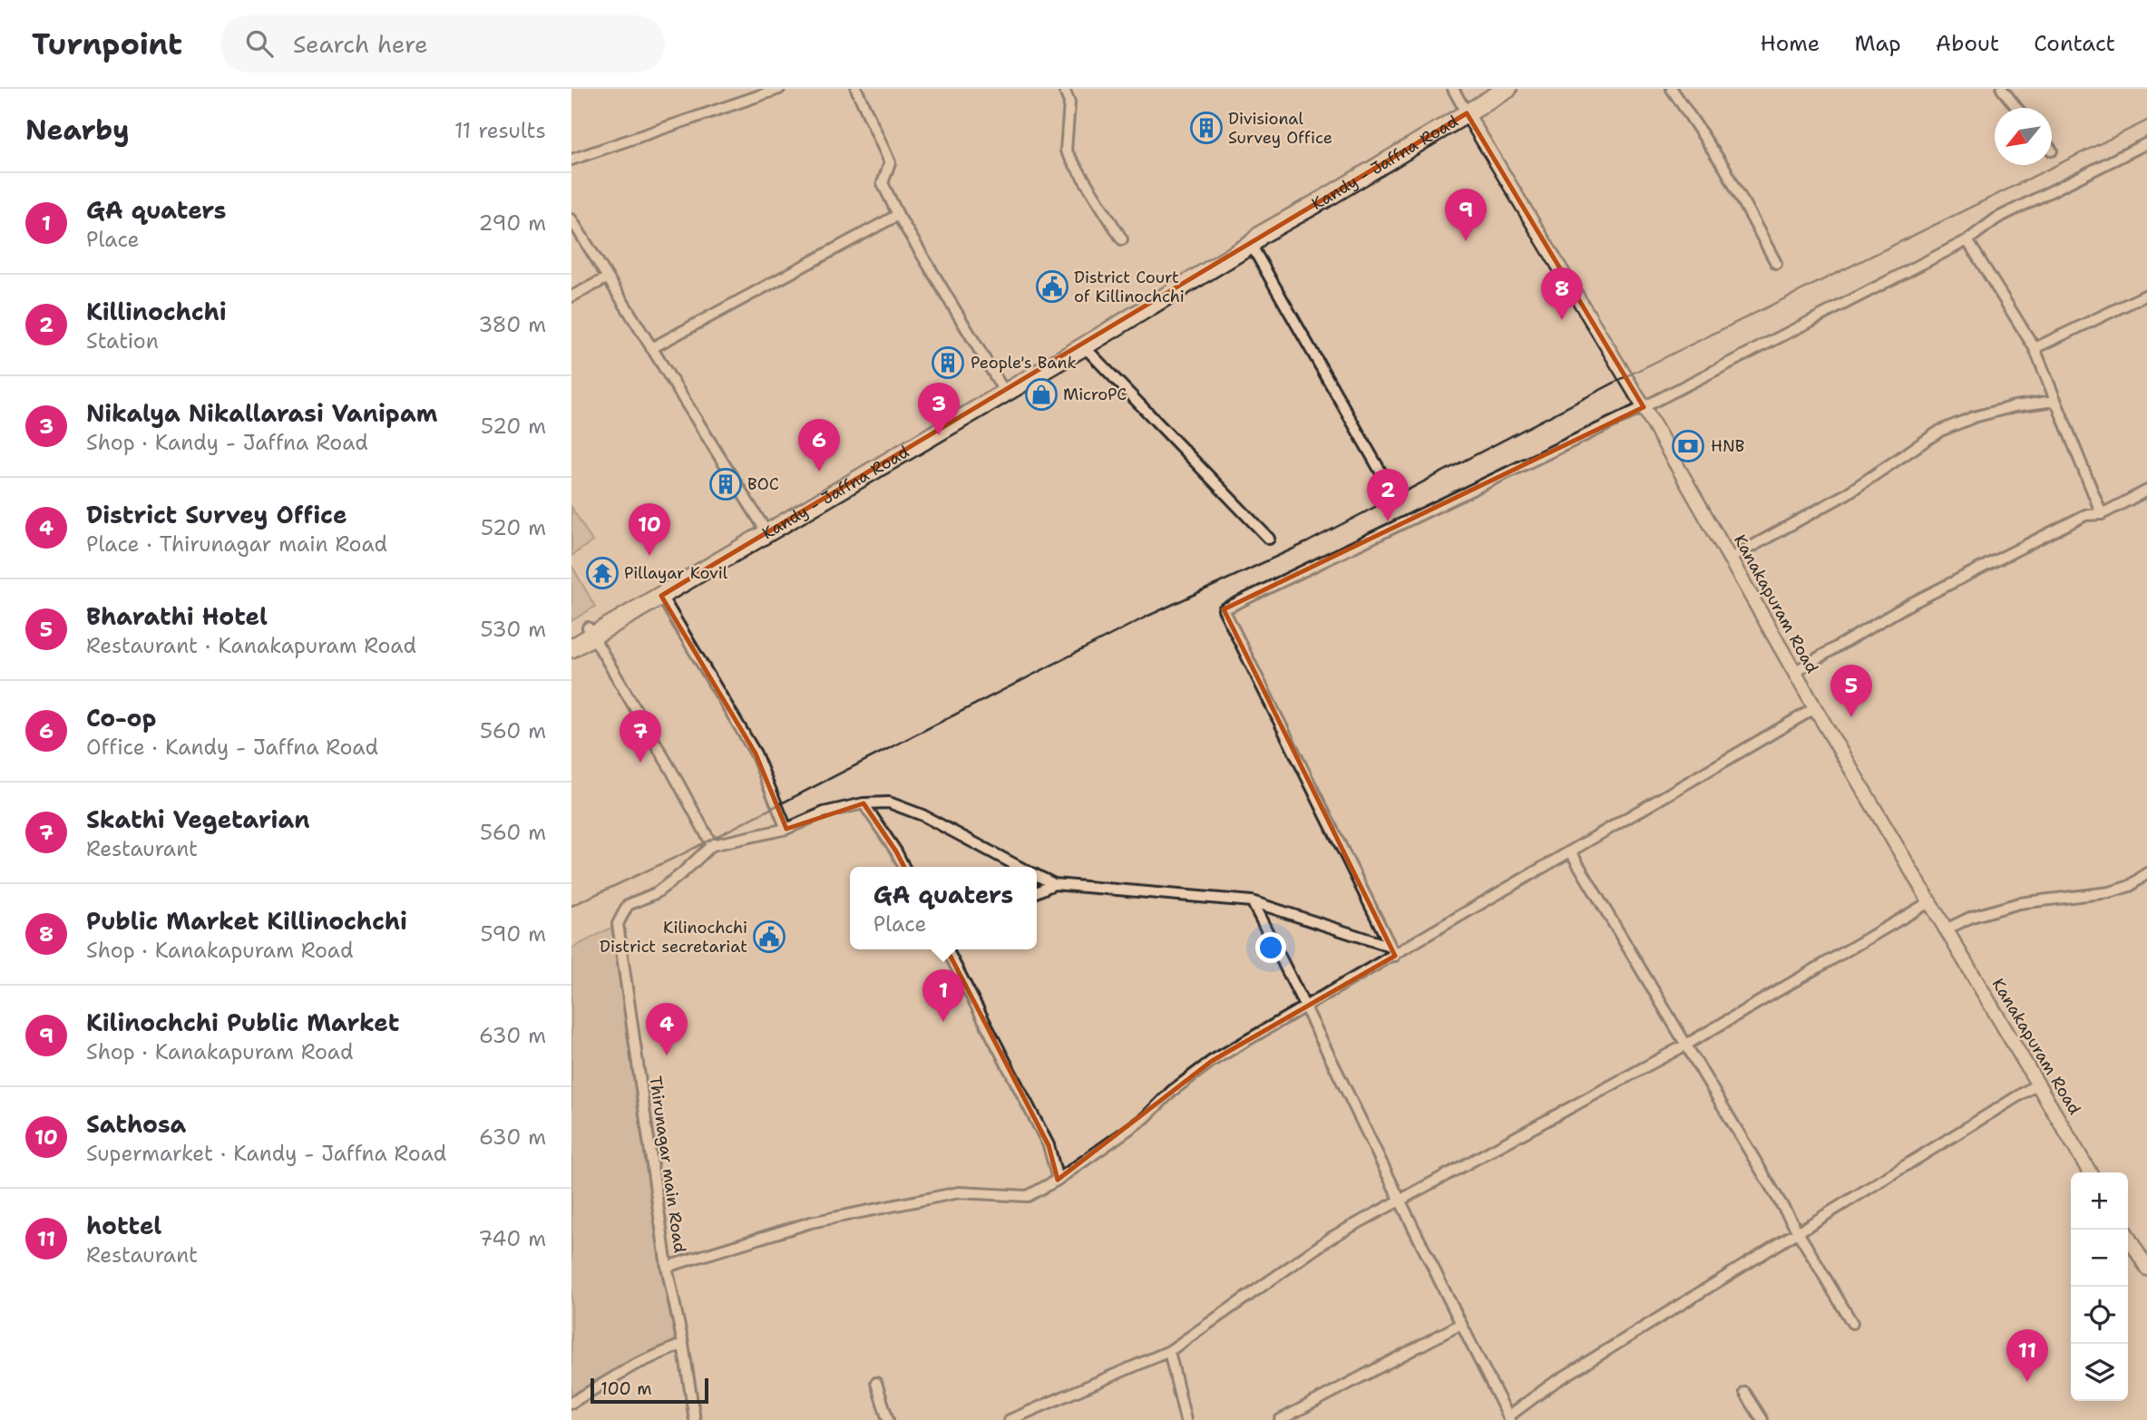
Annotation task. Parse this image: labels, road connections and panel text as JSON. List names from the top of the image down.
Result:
{
  "streets": {
    "highway": ["Kandy - Jaffna Road"],
    "street": ["Kanakapuram Road", "Thirunagar main Road"]
  },
  "crossings": [
    ["Kandy - Jaffna Road", "Kanakapuram Road"]
  ],
  "places": {
    "building": ["Divisional Survey Office", "People's Bank", "BOC"],
    "public building": ["District Court of Killinochchi", "Kilinochchi District secretariat"],
    "shop": ["MicroPC"],
    "bank": ["HNB"],
    "temple": ["Pillayar Kovil"]
  },
  "scale_bar": "100 m",
  "north": "bottom left",
  "page": {
    "header": "Turnpoint",
    "search": "Search here",
    "nav": [
      "Home",
      "Map",
      "About",
      "Contact"
    ],
    "heading": ["Nearby", "11 results"],
    "list": [
      {
        "mark": "1",
        "name": "GA quaters",
        "note": "Place",
        "value": "290 m"
      },
      {
        "mark": "2",
        "name": "Killinochchi",
        "note": "Station",
        "value": "380 m"
      },
      {
        "mark": "3",
        "name": "Nikalya Nikallarasi Vanipam",
        "note": "Shop · Kandy - Jaffna Road",
        "value": "520 m"
      },
      {
        "mark": "4",
        "name": "District Survey Office",
        "note": "Place · Thirunagar main Road",
        "value": "520 m"
      },
      {
        "mark": "5",
        "name": "Bharathi Hotel",
        "note": "Restaurant · Kanakapuram Road",
        "value": "530 m"
      },
      {
        "mark": "6",
        "name": "Co-op",
        "note": "Office · Kandy - Jaffna Road",
        "value": "560 m"
      },
      {
        "mark": "7",
        "name": "Skathi Vegetarian",
        "note": "Restaurant",
        "value": "560 m"
      },
      {
        "mark": "8",
        "name": "Public Market Killinochchi",
        "note": "Shop · Kanakapuram Road",
        "value": "590 m"
      },
      {
        "mark": "9",
        "name": "Kilinochchi Public Market",
        "note": "Shop · Kanakapuram Road",
        "value": "630 m"
      },
      {
        "mark": "10",
        "name": "Sathosa",
        "note": "Supermarket · Kandy - Jaffna Road",
        "value": "630 m"
      },
      {
        "mark": "11",
        "name": "hottel",
        "note": "Restaurant",
        "value": "740 m"
      }
    ],
    "pins": [
      "9",
      "8",
      "3",
      "6",
      "2",
      "10",
      "5",
      "7",
      "1",
      "4",
      "11"
    ],
    "popup": ["GA quaters", "Place"],
    "map_buttons": ["+", "−"],
    "scale": "100 m"
  }
}
